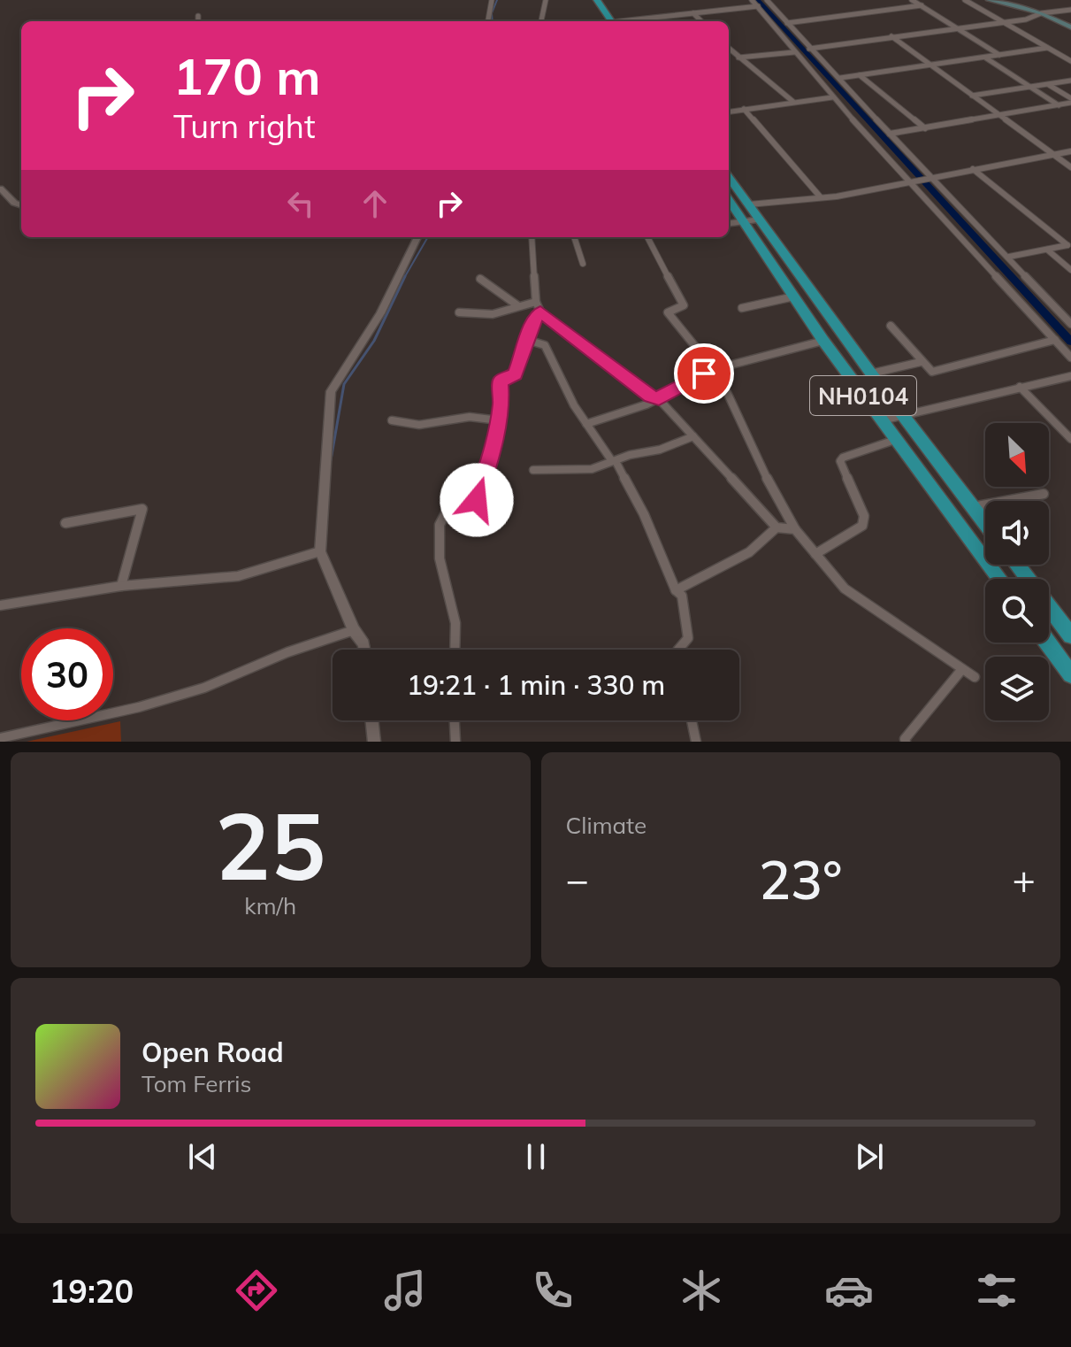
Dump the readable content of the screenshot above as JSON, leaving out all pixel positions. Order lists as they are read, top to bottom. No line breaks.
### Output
{"streets":{"highway":["NH0104"]},"north":"bottom right","page":{"turn":["170 m","Turn right"],"limit":"30","trip":"19:21 · 1 min · 330 m","tile":[["25","km/h"],"Climate"],"heat":["−","23°","+"],"song":["Open Road","Tom Ferris"],"tabs":"19:20"}}
